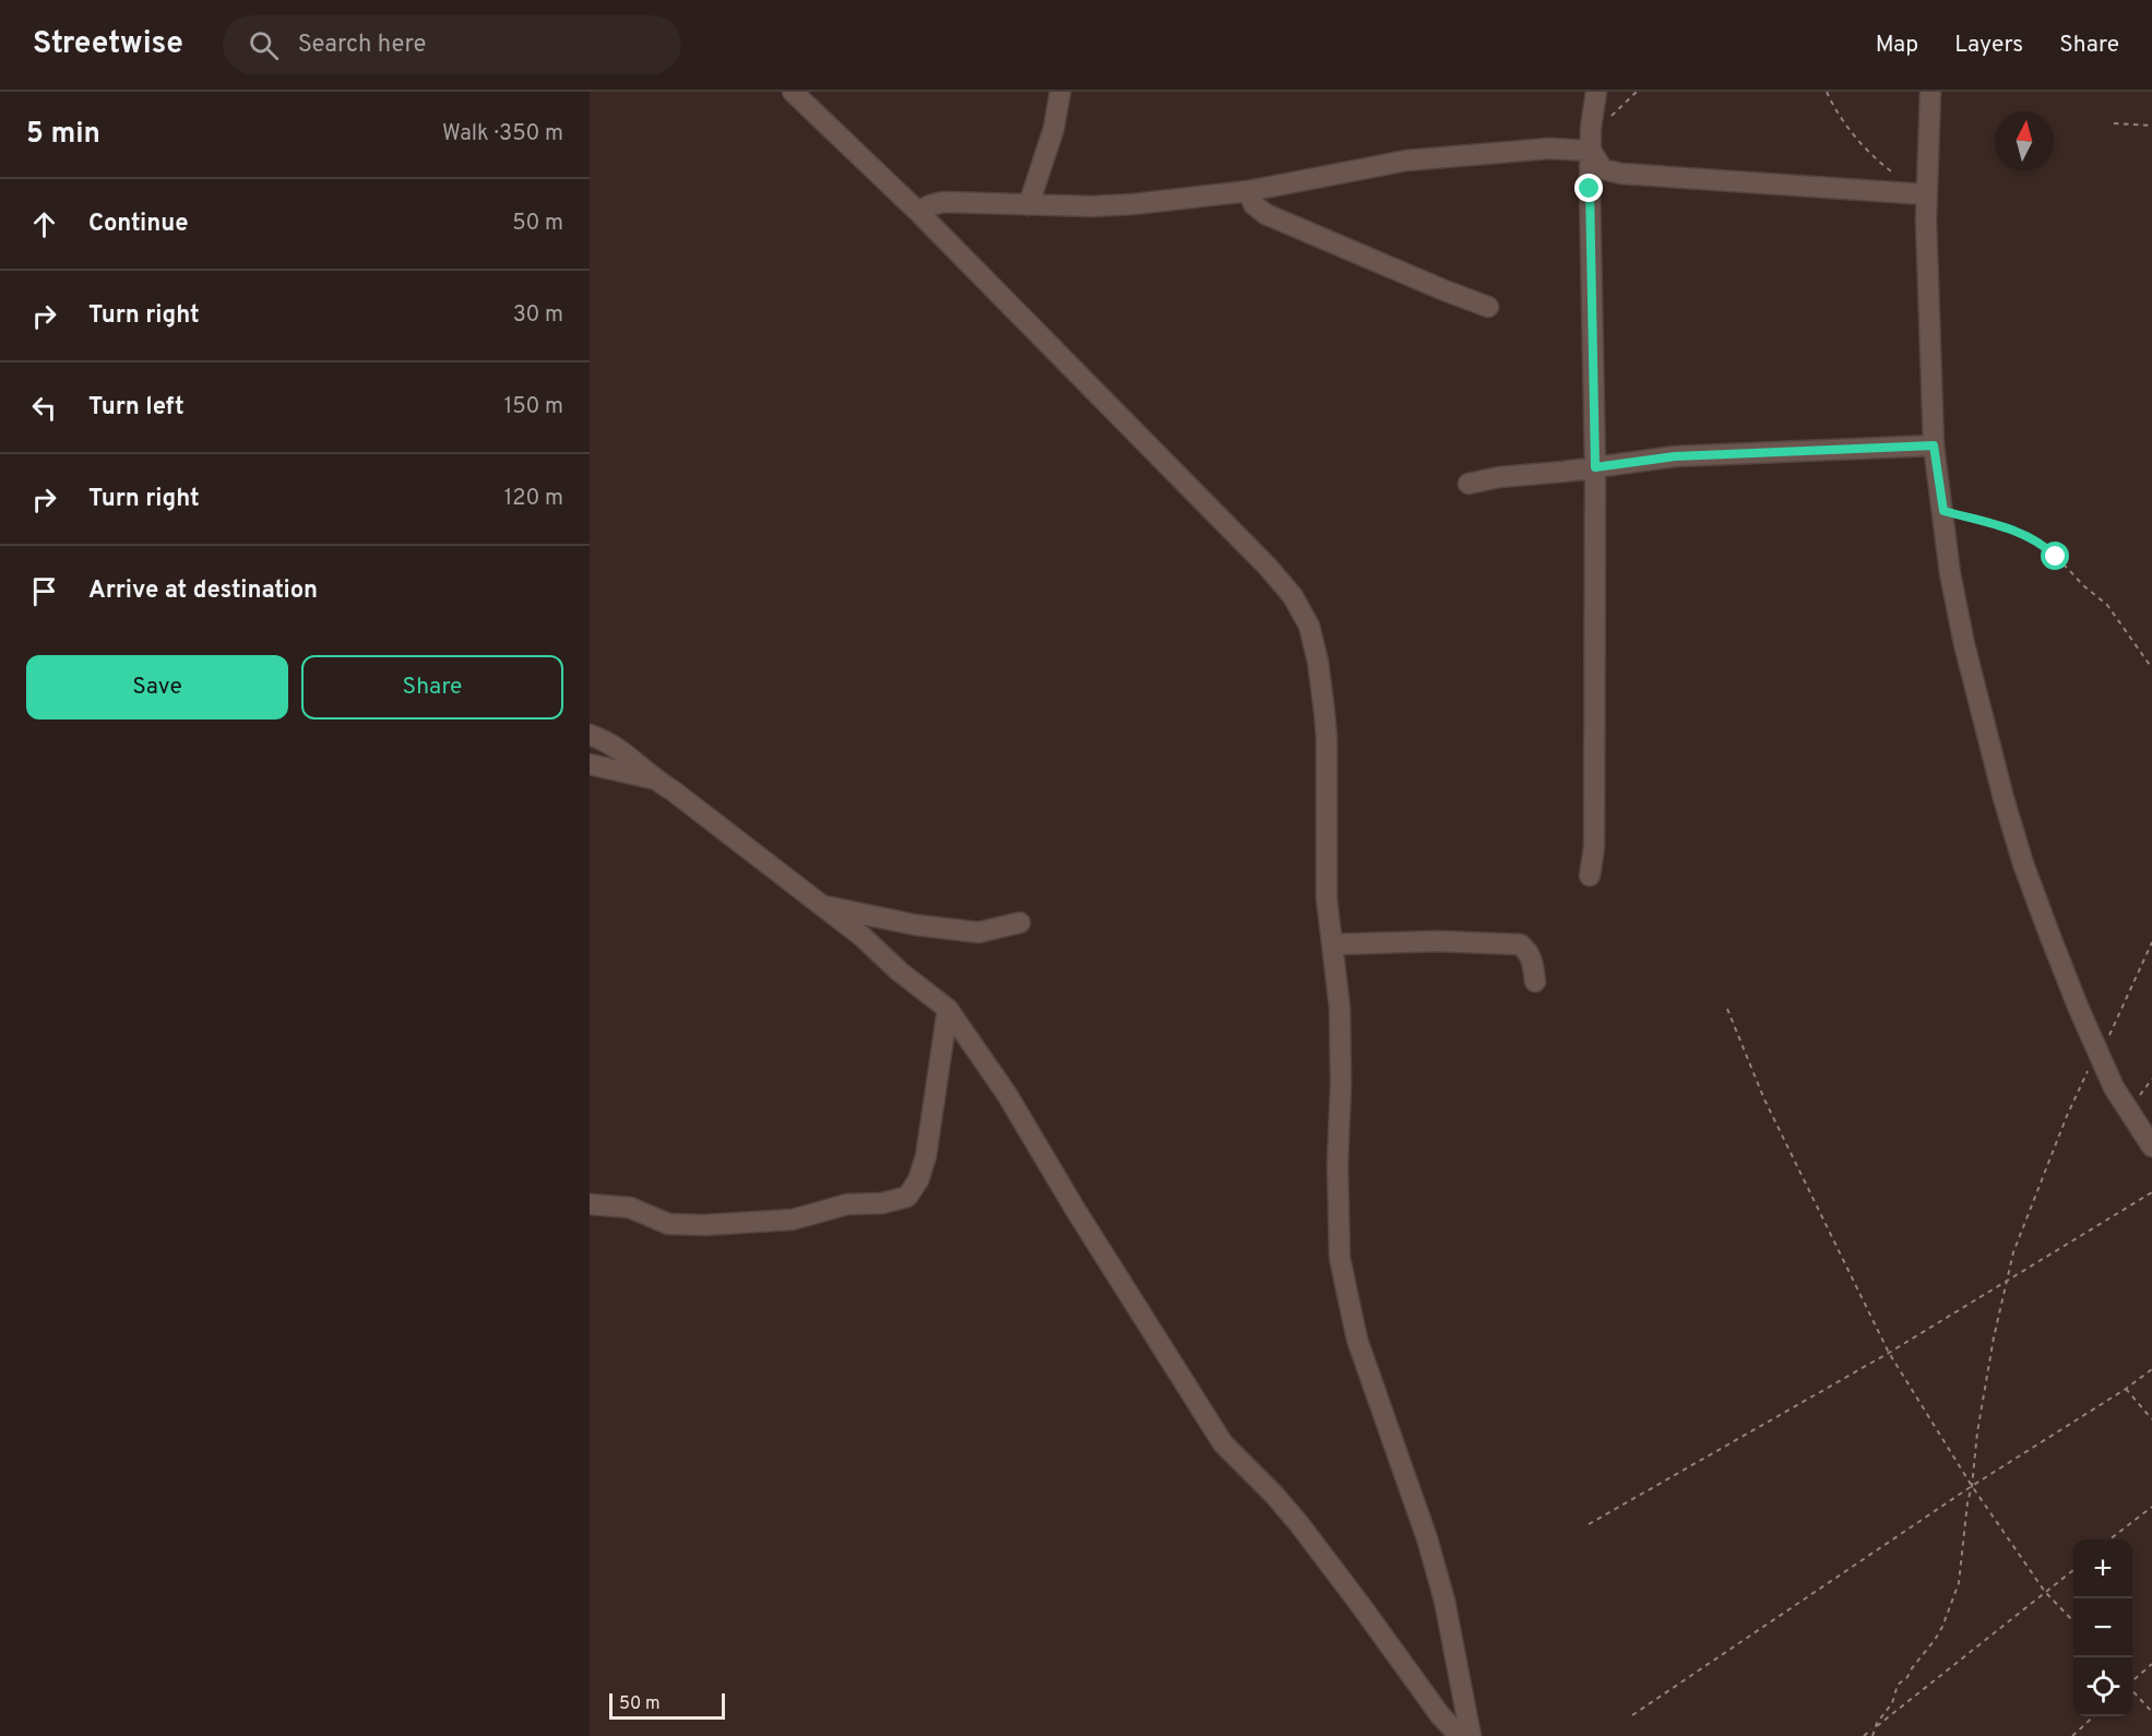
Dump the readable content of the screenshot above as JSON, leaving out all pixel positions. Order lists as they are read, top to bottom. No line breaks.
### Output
{"scale_bar":"50 m","north":"top","page":{"header":"Streetwise","search":"Search here","nav":["Map","Layers","Share"],"heading":["5 min","Walk · 350 m"],"list":[["Continue","50 m"],["Turn right","30 m"],["Turn left","150 m"],["Turn right","120 m"],"Arrive at destination"],"buttons":["Save","Share"],"map_buttons":["+","−"],"scale":"50 m"}}
